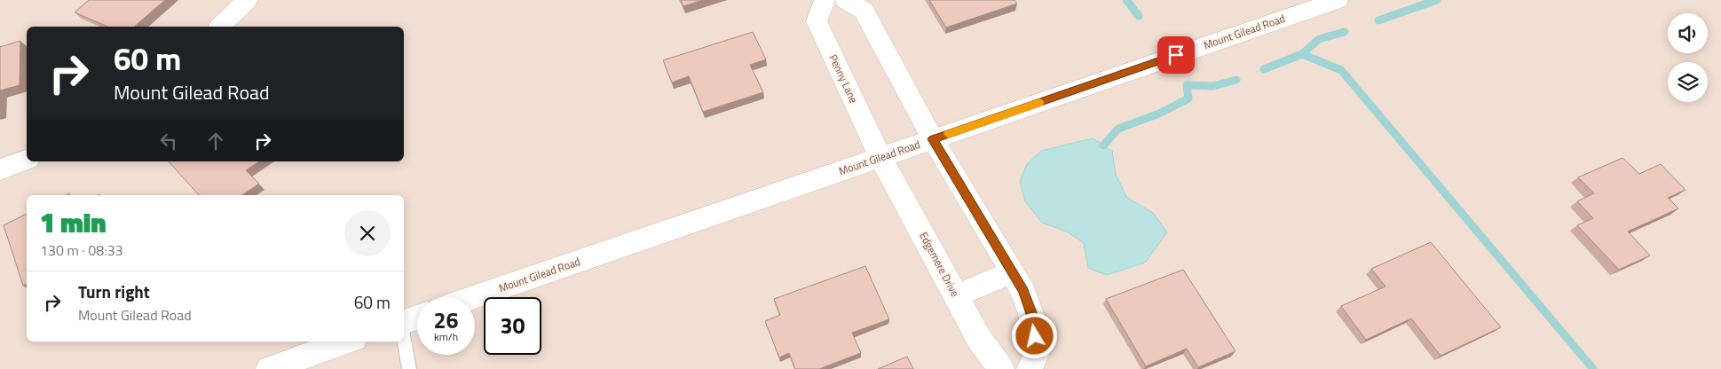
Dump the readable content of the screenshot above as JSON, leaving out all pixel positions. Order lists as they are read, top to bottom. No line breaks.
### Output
{"streets":{"street":["Mount Gilead Road","Penny Lane","Edgemere Drive"]},"crossings":[["Mount Gilead Road","Penny Lane"],["Mount Gilead Road","Edgemere Drive"],["Penny Lane","Edgemere Drive"]],"page":{"turn":["60 m","Mount Gilead Road"],"heading":["1 min","130 m · 08:33"],"list":[{"name":"Turn right","note":"Mount Gilead Road","value":"60 m"}],"speed":"26 km/h","limit":"30"}}
